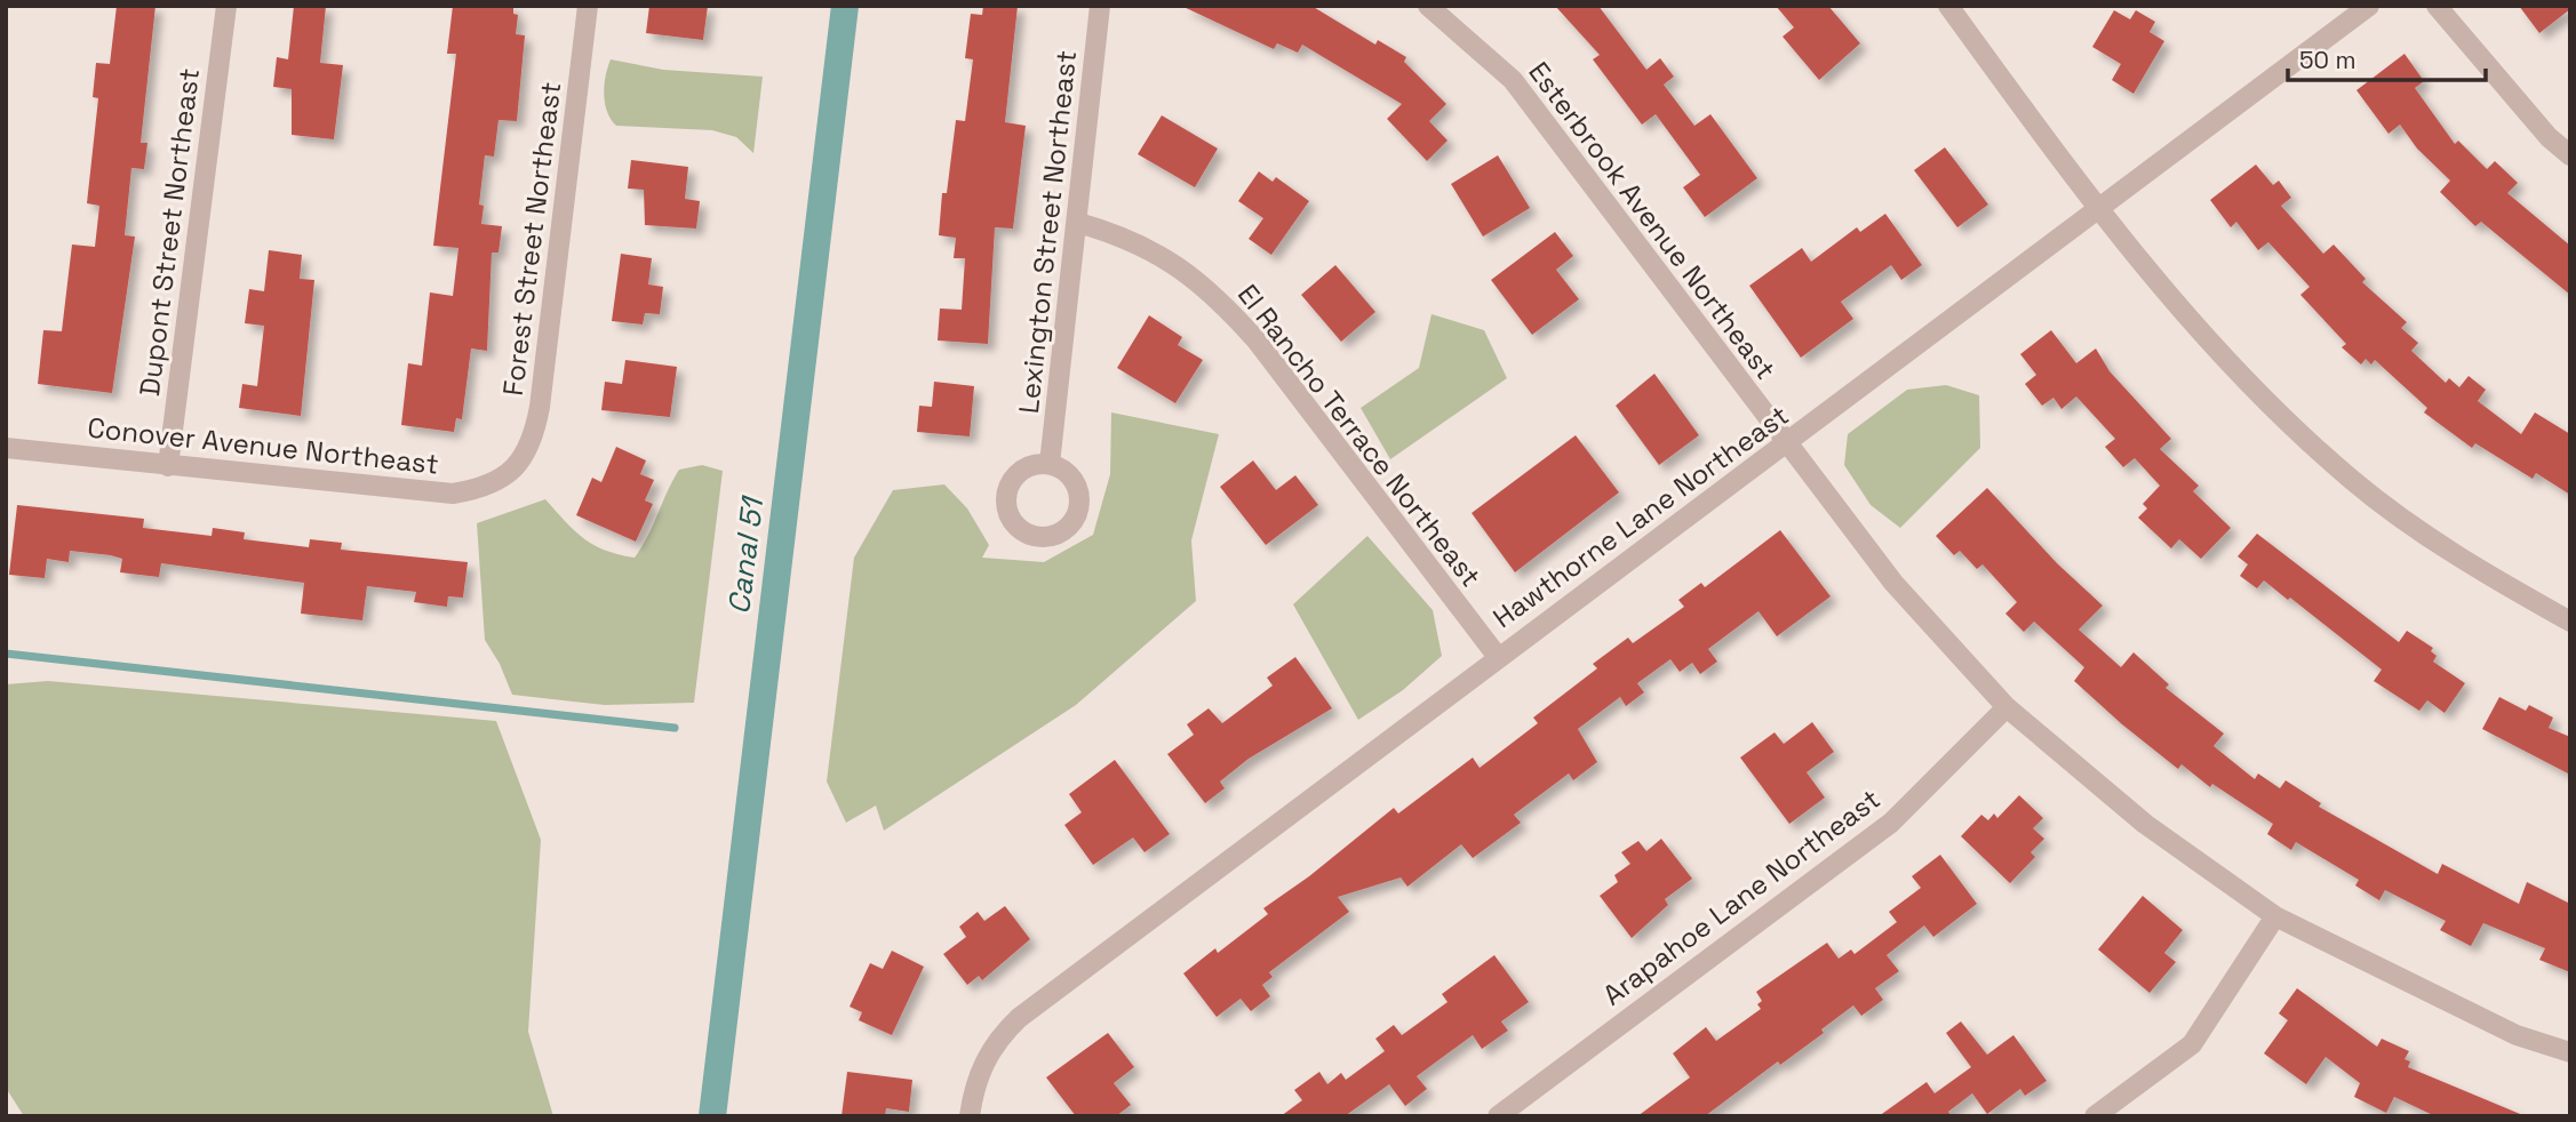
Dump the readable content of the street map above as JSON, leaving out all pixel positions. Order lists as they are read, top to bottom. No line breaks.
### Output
{"streets":{"street":["Esterbrook Avenue Northeast","Dupont Street Northeast","Lexington Street Northeast","Forest Street Northeast","El Rancho Terrace Northeast","Conover Avenue Northeast","Hawthorne Lane Northeast","Arapahoe Lane Northeast"]},"crossings":[["Esterbrook Avenue Northeast","Hawthorne Lane Northeast"],["Esterbrook Avenue Northeast","Arapahoe Lane Northeast"],["Dupont Street Northeast","Conover Avenue Northeast"],["Lexington Street Northeast","El Rancho Terrace Northeast"],["Forest Street Northeast","Conover Avenue Northeast"],["El Rancho Terrace Northeast","Hawthorne Lane Northeast"]],"water":["Canal 51"],"scale_bar":"50 m"}
